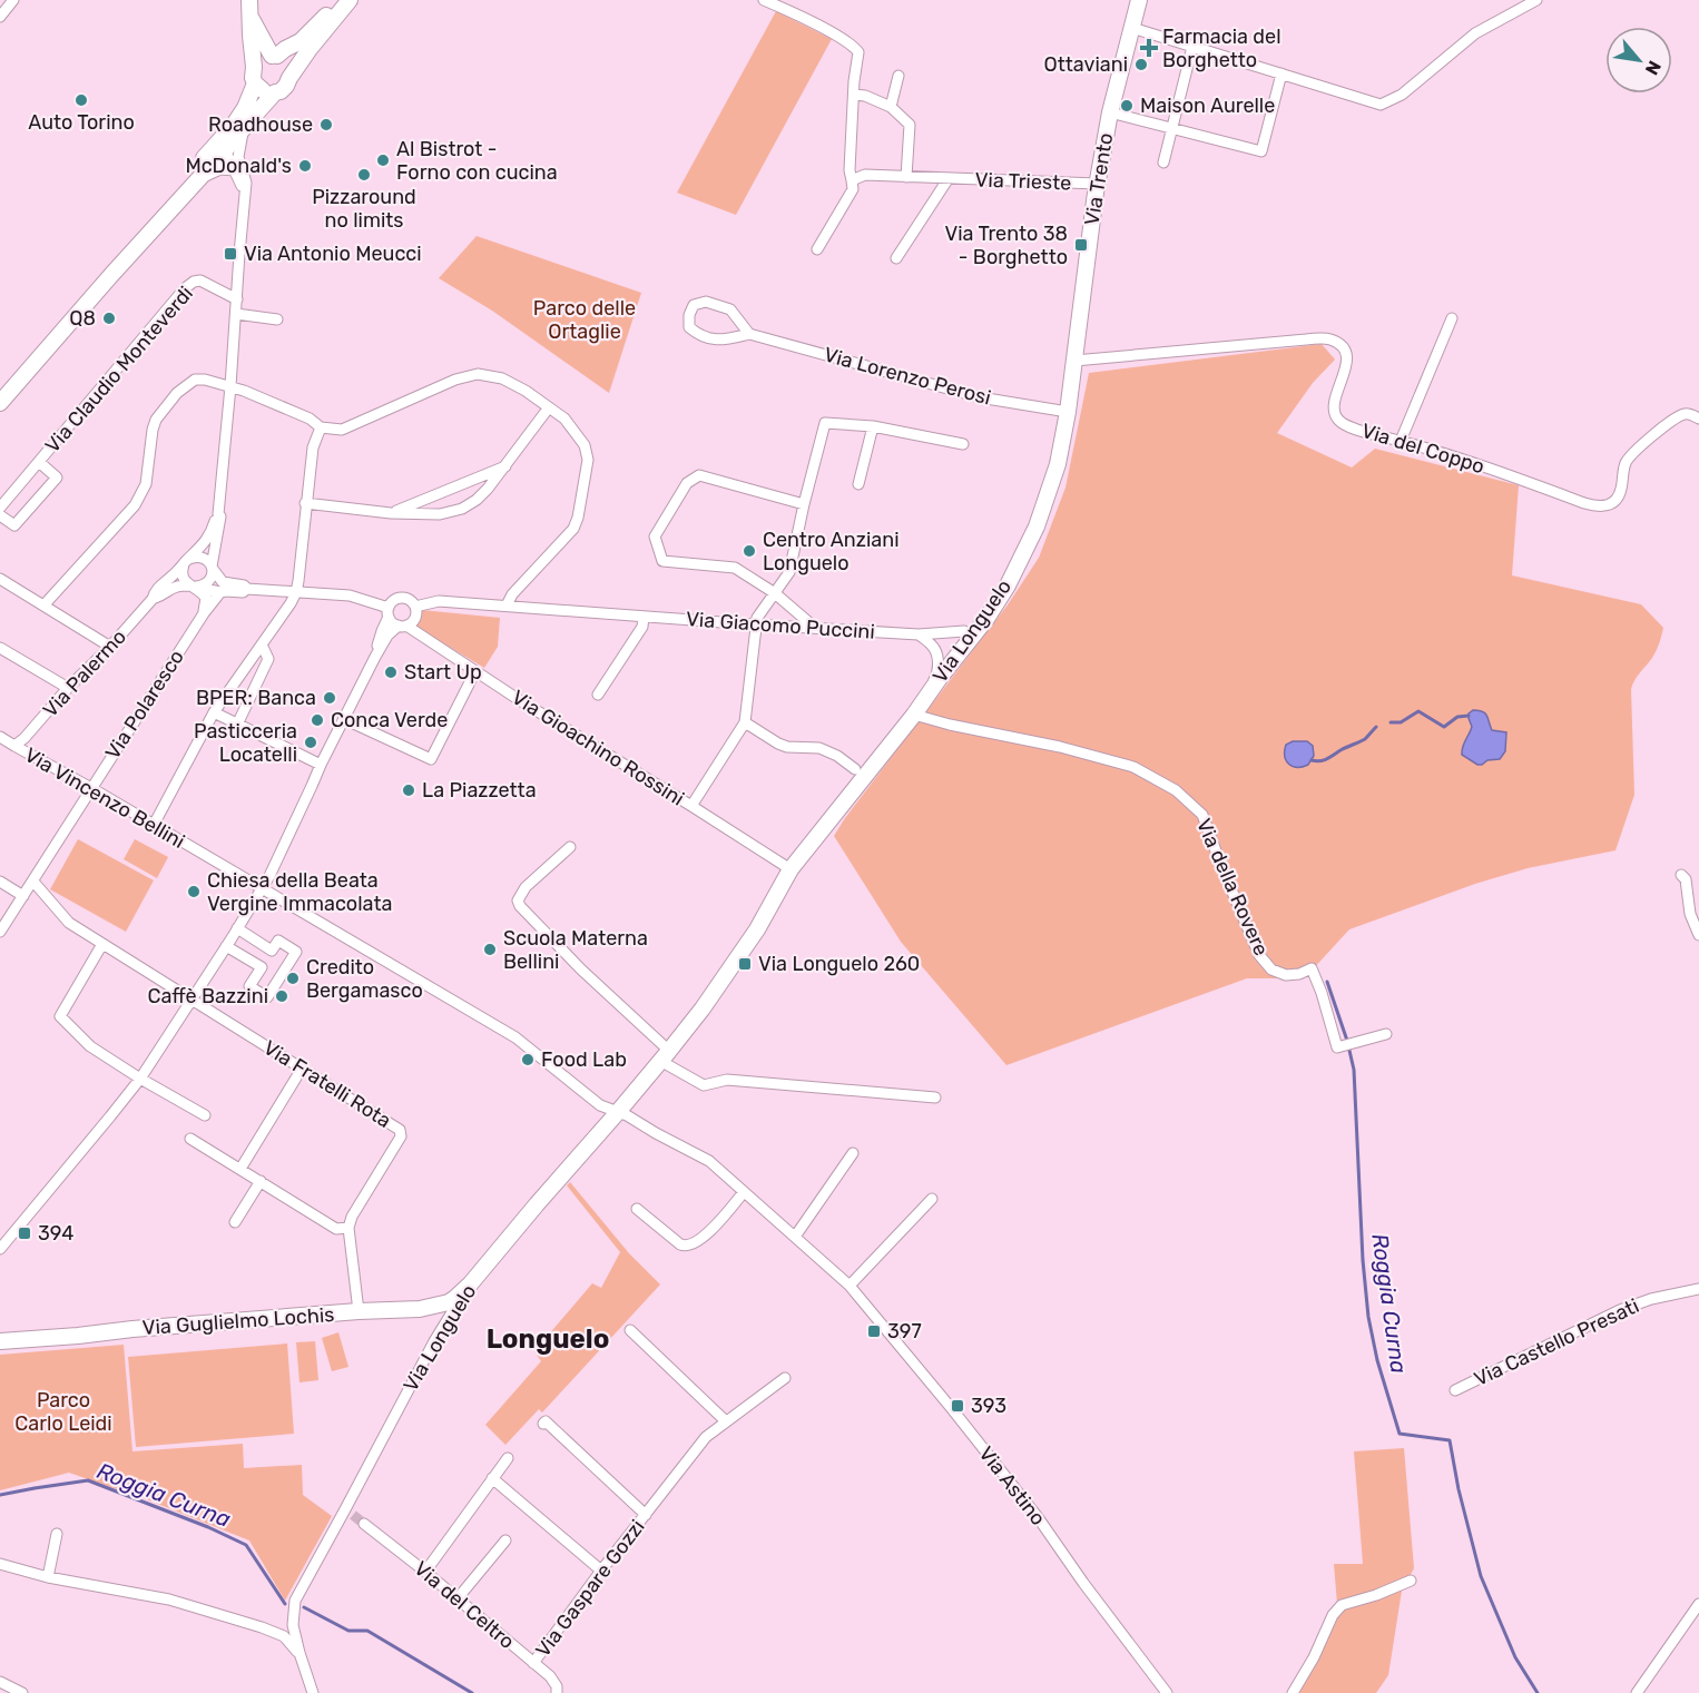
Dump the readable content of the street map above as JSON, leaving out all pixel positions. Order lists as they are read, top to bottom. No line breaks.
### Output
{"streets":{"street":["Via Trento","Via Trieste","Via Claudio Monteverdi","Via Lorenzo Perosi","Via del Coppo","Via Giacomo Puccini","Via Longuelo","Via Palermo","Via Polaresco","Via Gioachino Rossini","Via Vincenzo Bellini","Via della Rovere","Via Fratelli Rota","Via Guglielmo Lochis","Via Castello Presati","Via Astino","Via Gaspare Gozzi","Via del Celtro"]},"crossings":[["Via Trento","Via Trieste"],["Via Trento","Via del Coppo"],["Via Trento","Via Longuelo"],["Via Lorenzo Perosi","Via Longuelo"],["Via del Coppo","Via Longuelo"],["Via Giacomo Puccini","Via Longuelo"],["Via Giacomo Puccini","Via Palermo"],["Via Giacomo Puccini","Via Polaresco"],["Via Giacomo Puccini","Via Gioachino Rossini"],["Via Longuelo","Via Gioachino Rossini"],["Via Longuelo","Via Vincenzo Bellini"],["Via Longuelo","Via della Rovere"],["Via Longuelo","Via Guglielmo Lochis"],["Via Longuelo","Via Astino"],["Via Palermo","Via Vincenzo Bellini"],["Via Polaresco","Via Vincenzo Bellini"],["Via Polaresco","Via Fratelli Rota"],["Via Vincenzo Bellini","Via Astino"],["Via Gaspare Gozzi","Via del Celtro"]],"districts":["Longuelo"],"water":["Roggia Curna"],"parks":["Parco delle Ortaglie","Parco Carlo Leidi"],"places":{"health":["Farmacia del Borghetto"],"other":["Ottaviani","Auto Torino","Maison Aurelle","Roadhouse","Al Bistrot - Forno con cucina","McDonald's","Pizzaround no limits","Q8","Centro Anziani Longuelo","Start Up","BPER: Banca","Conca Verde","Pasticceria Locatelli","La Piazzetta","Chiesa della Beata Vergine Immacolata","Scuola Materna Bellini","Credito Bergamasco","Caffè Bazzini","Food Lab"],"transit":["Via Trento 38 - Borghetto","Via Antonio Meucci","Via Longuelo 260","394","397","393"]},"north":"bottom right"}
